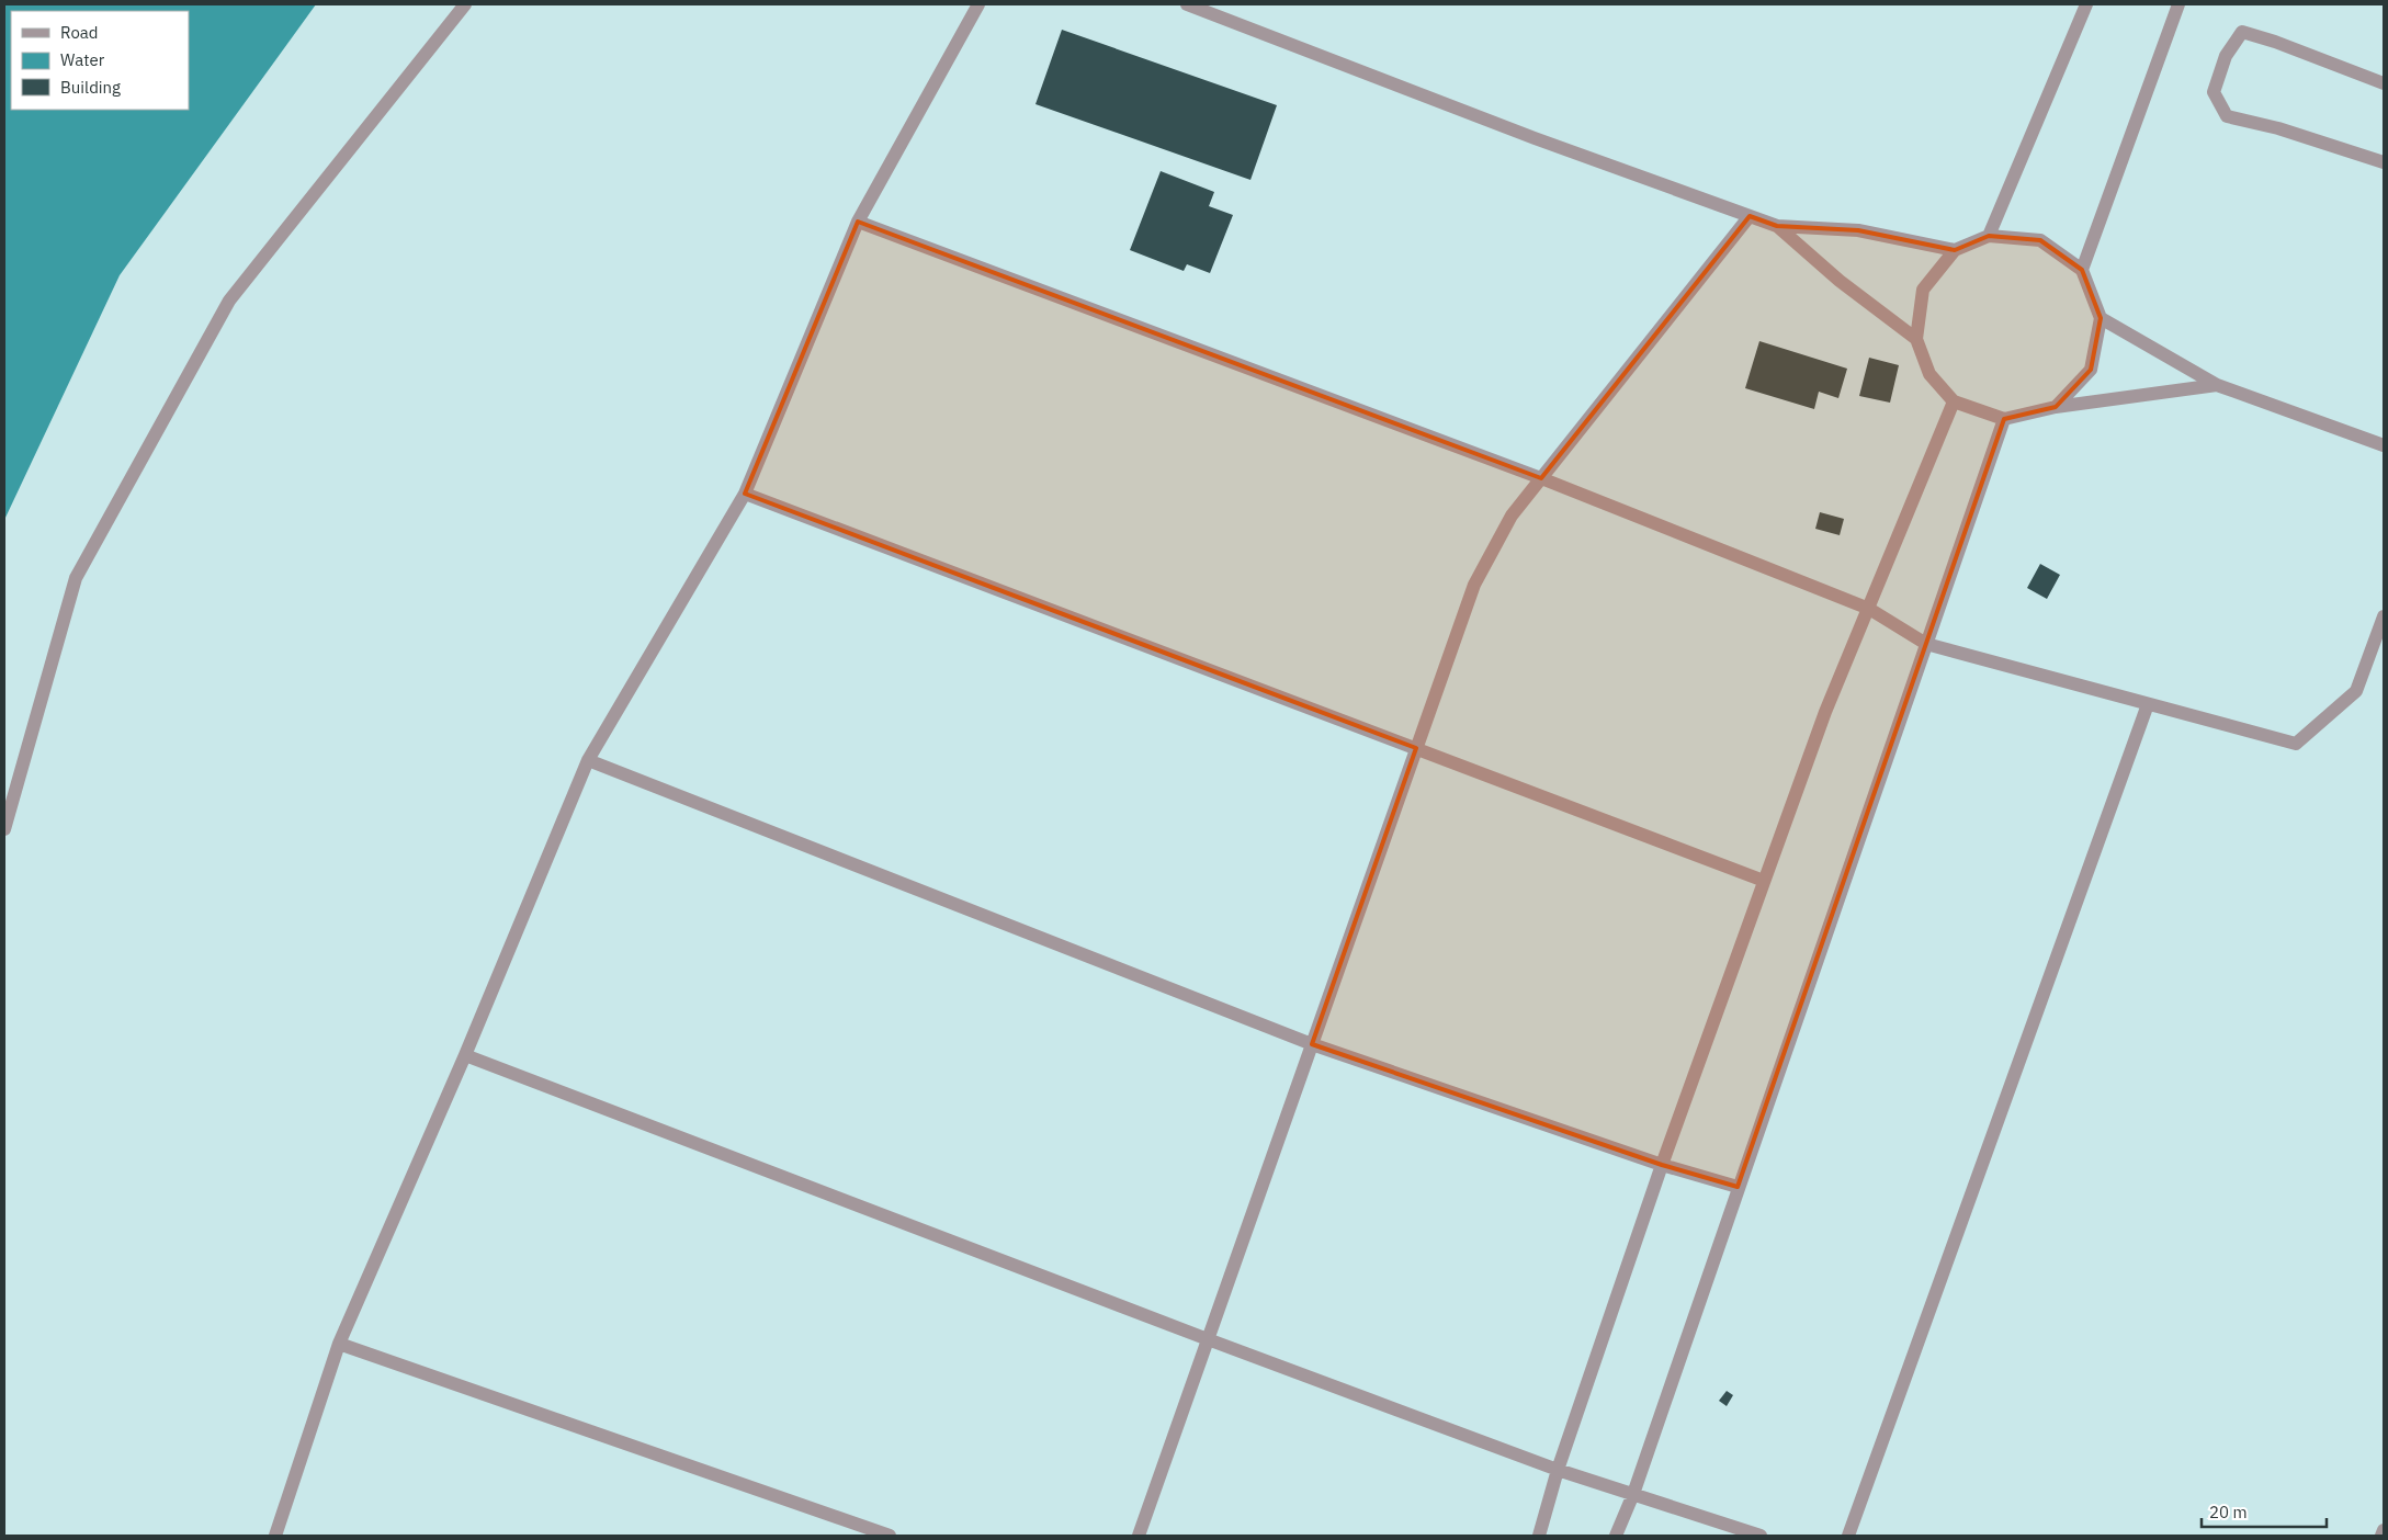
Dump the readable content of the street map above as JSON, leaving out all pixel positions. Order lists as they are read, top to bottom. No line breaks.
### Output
{"legend":["Road","Water","Building"],"scale_bar":"20 m"}
